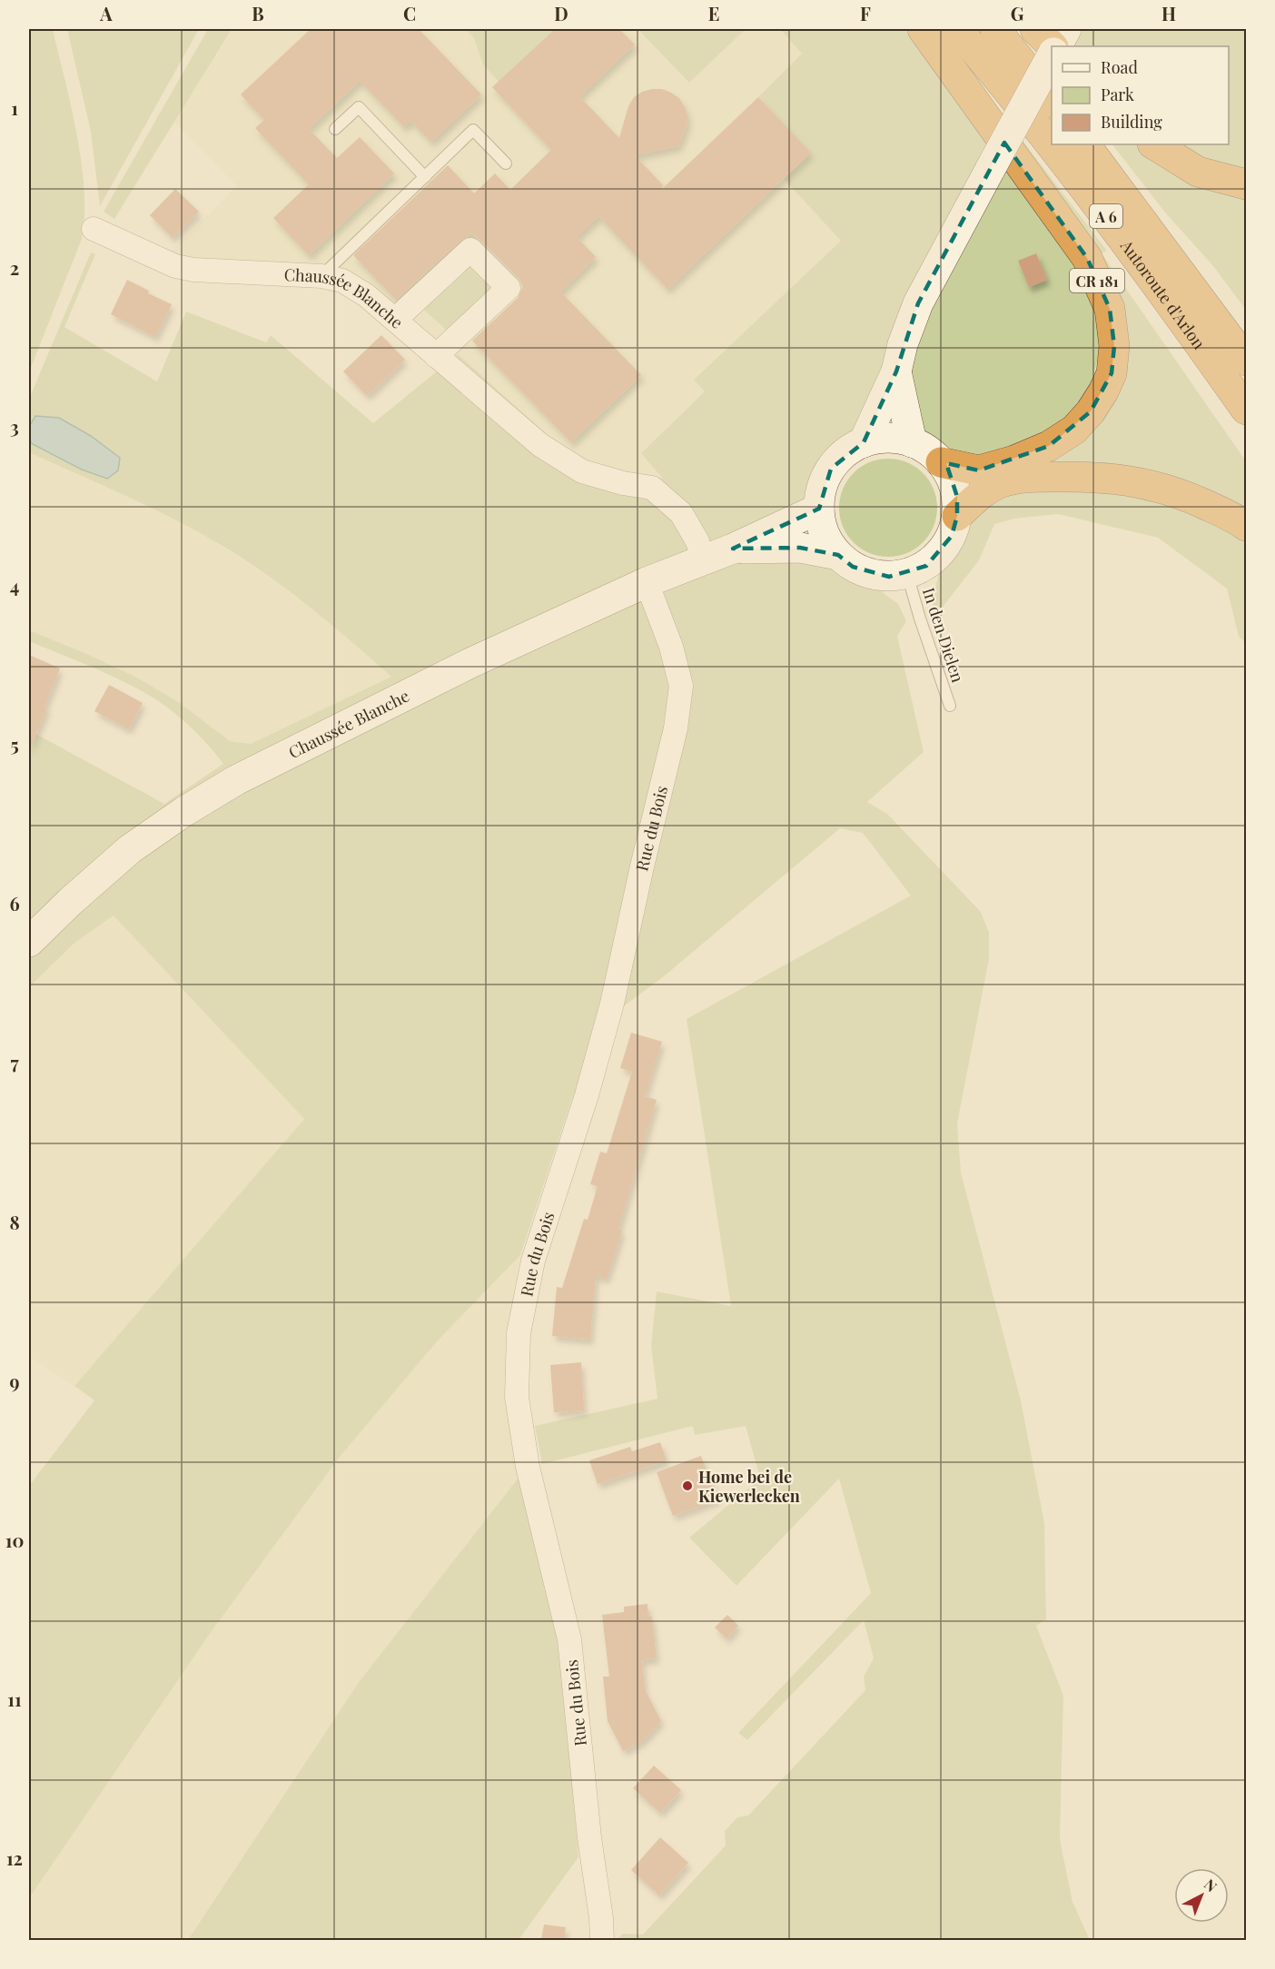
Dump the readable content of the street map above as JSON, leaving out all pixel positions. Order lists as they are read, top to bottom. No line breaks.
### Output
{"streets":{"highway":["A 6","CR 181","Autoroute d'Arlon"],"main road":["Chaussée Blanche"],"street":["Rue du Bois"],"lane":["In den Dielen"]},"crossings":[["CR 181","Chaussée Blanche"],["CR 181","In den Dielen"],["Chaussée Blanche","In den Dielen"],["Chaussée Blanche","Rue du Bois"]],"places":["Home bei de Kiewerlecken"],"legend":["Road","Park","Building"],"north":"top right","grid":{"columns":["A","B","C","D","E","F","G","H"],"rows":["1","2","3","4","5","6","7","8","9","10","11","12"]}}
